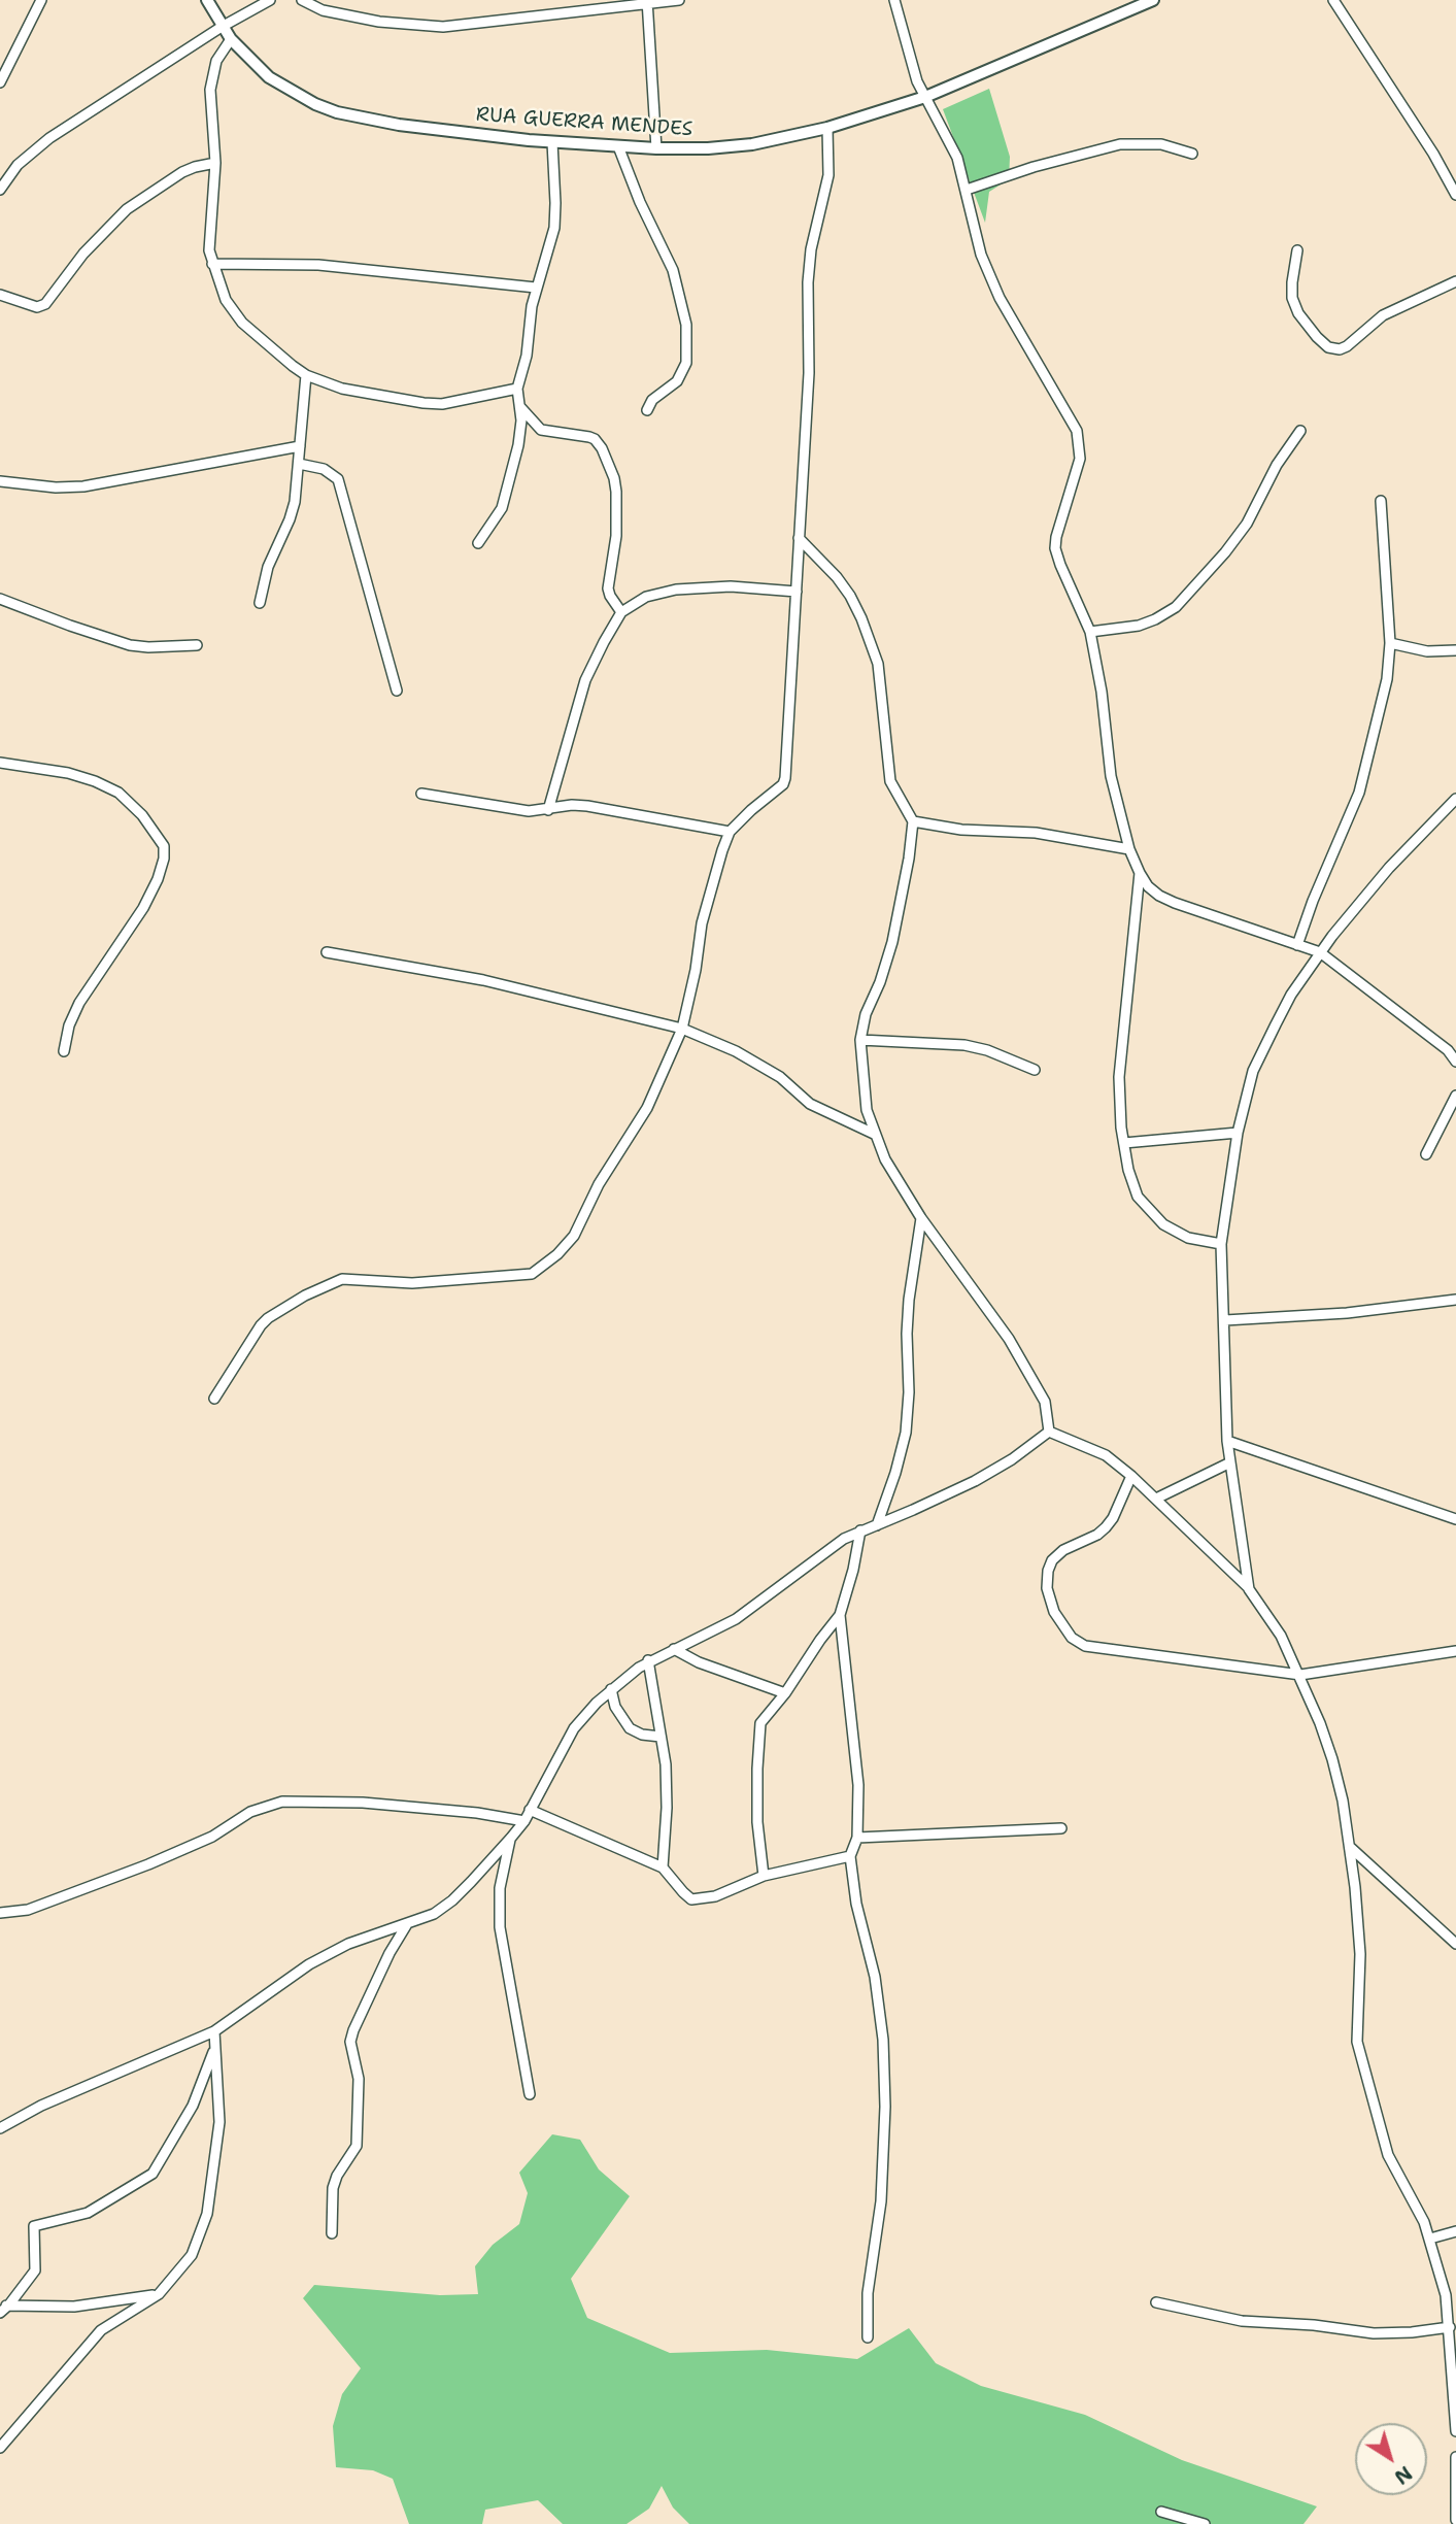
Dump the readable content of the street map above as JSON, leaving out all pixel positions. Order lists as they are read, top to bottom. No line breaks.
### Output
{"streets":{"street":["RUA GUERRA MENDES"]},"north":"bottom right"}
